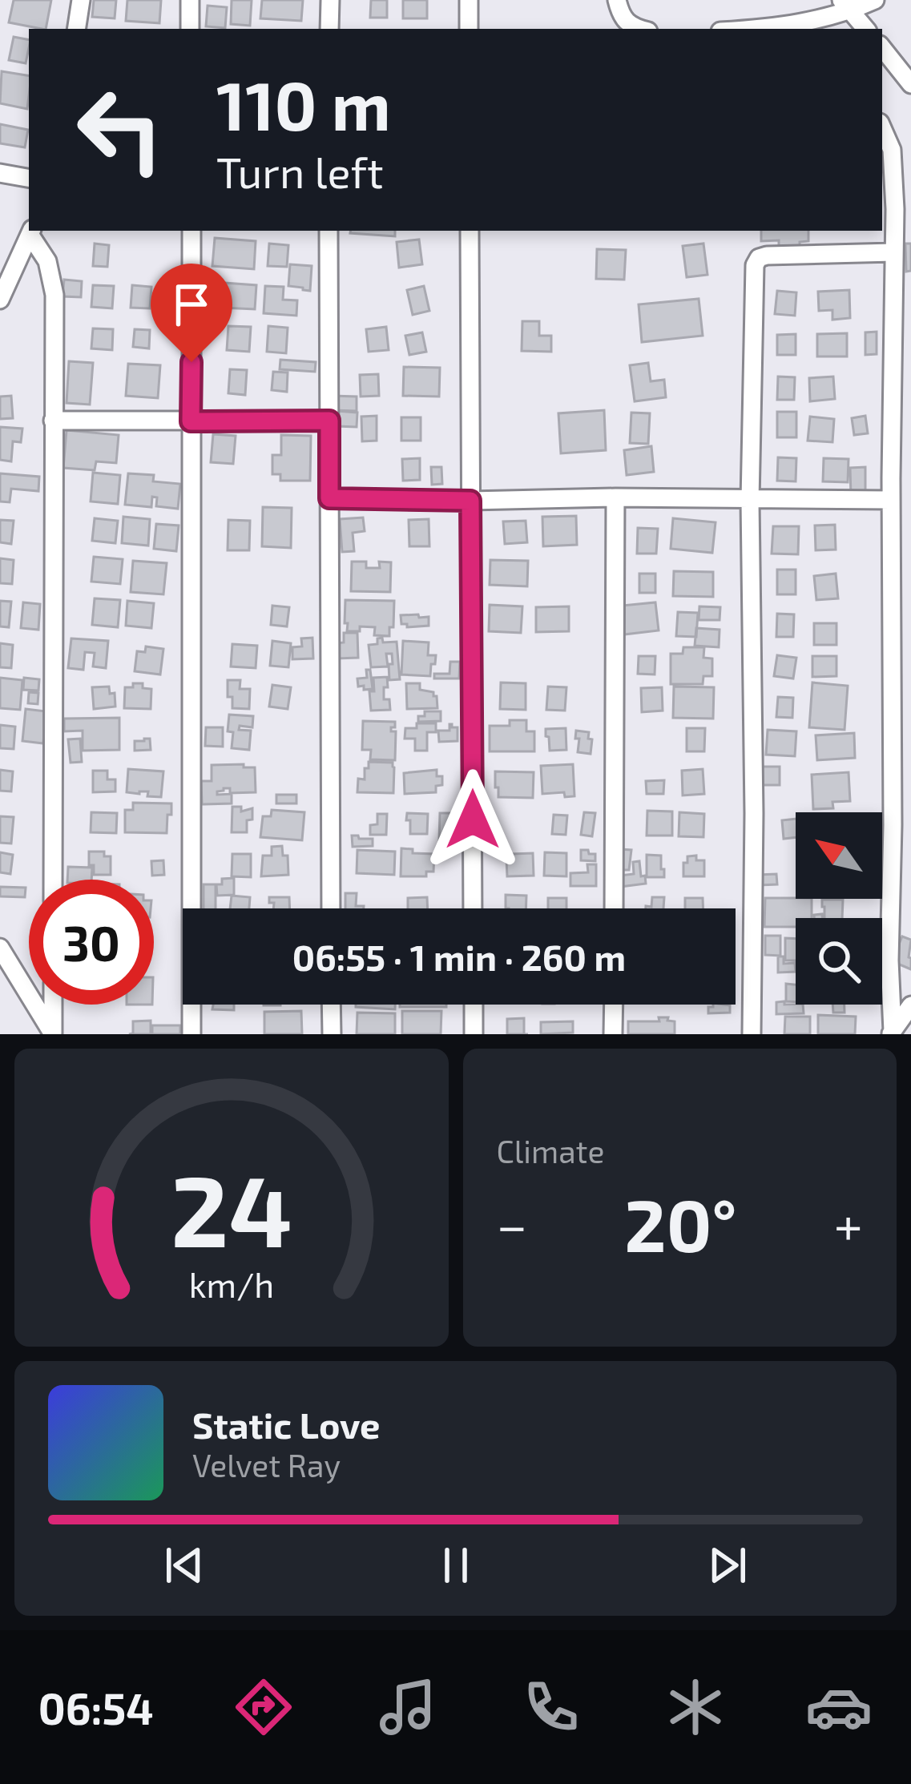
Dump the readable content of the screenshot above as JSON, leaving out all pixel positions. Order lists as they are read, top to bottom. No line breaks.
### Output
{"north":"top left","page":{"turn":["110 m","Turn left"],"limit":"30","trip":"06:55 · 1 min · 260 m","tile":"Climate","heat":["−","20°","+"],"song":["Static Love","Velvet Ray"],"tabs":"06:54","gauge":["24","km/h"]}}
